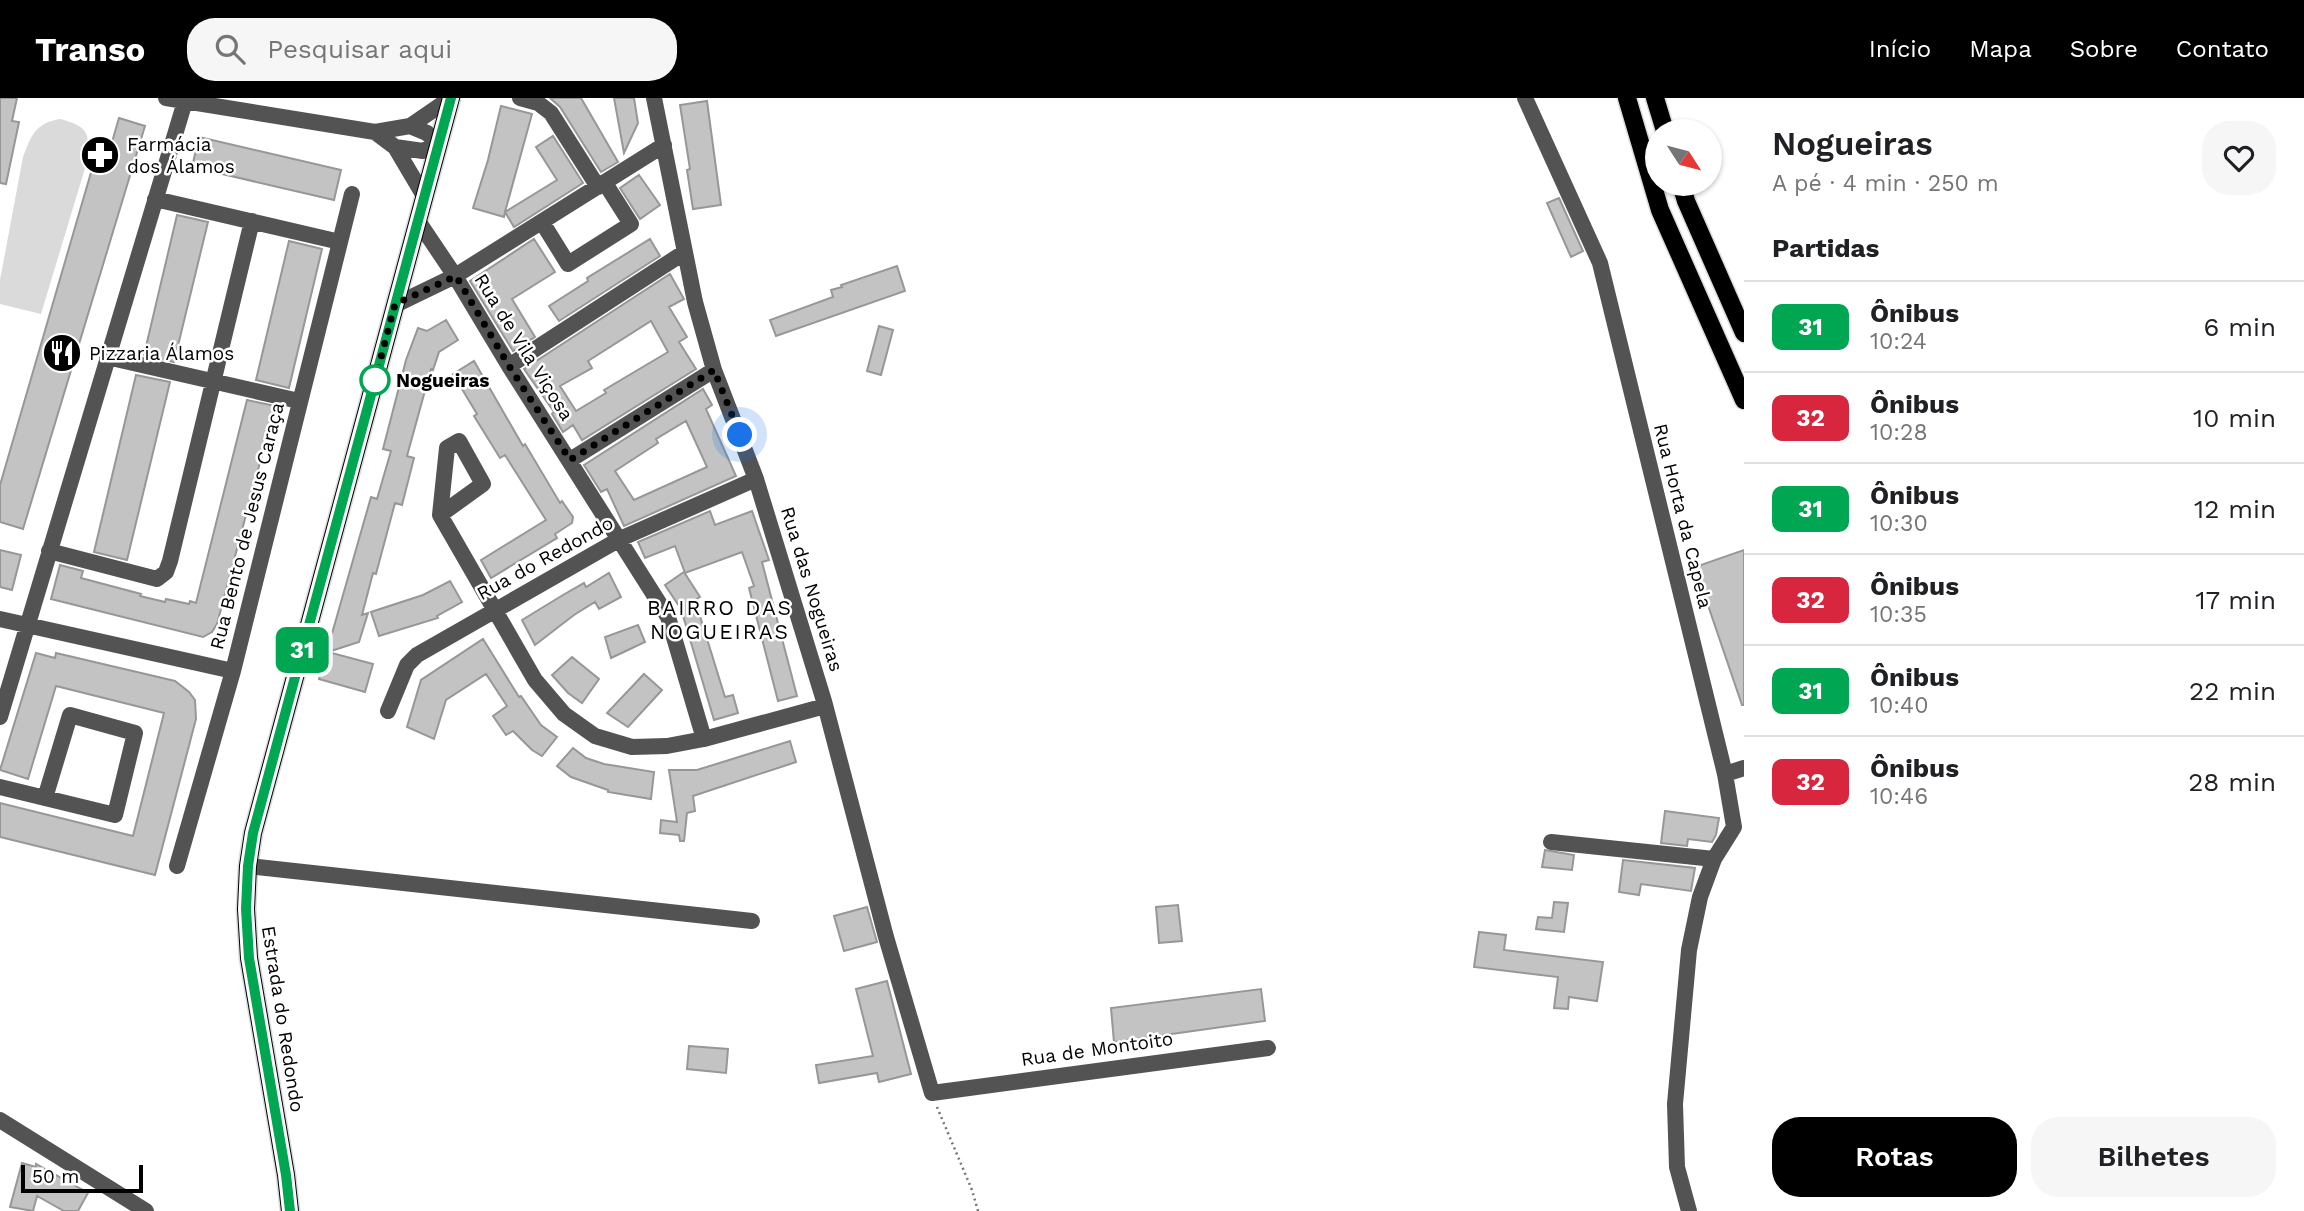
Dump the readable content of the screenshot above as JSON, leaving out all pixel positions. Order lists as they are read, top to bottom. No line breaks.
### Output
{"streets":{"main road":["Estrada do Redondo"],"street":["Rua de Vila Viçosa","Rua Horta da Capela","Rua Bento de Jesus Caraça","Rua do Redondo","Rua das Nogueiras","Rua de Montoito"]},"crossings":[["Rua de Vila Viçosa","Rua do Redondo"],["Rua do Redondo","Rua das Nogueiras"],["Rua das Nogueiras","Rua de Montoito"]],"districts":["BAIRRO DAS NOGUEIRAS"],"places":{"pharmacy":["Farmácia dos Álamos"],"restaurant":["Pizzaria Álamos"],"other":["Nogueiras"]},"lines":["bus line 31"],"scale_bar":"50 m","north":"bottom right","page":{"header":"Transo","search":"Pesquisar aqui","nav":["Início","Mapa","Sobre","Contato"],"on_map":"31","heading":[["Nogueiras","A pé · 4 min · 250 m"],"Partidas"],"list":[{"mark":"31","name":"Ônibus","note":"10:24","value":"6 min"},{"mark":"32","name":"Ônibus","note":"10:28","value":"10 min"},{"mark":"31","name":"Ônibus","note":"10:30","value":"12 min"},{"mark":"32","name":"Ônibus","note":"10:35","value":"17 min"},{"mark":"31","name":"Ônibus","note":"10:40","value":"22 min"},{"mark":"32","name":"Ônibus","note":"10:46","value":"28 min"}],"buttons":["Rotas","Bilhetes"],"scale":"50 m"}}
